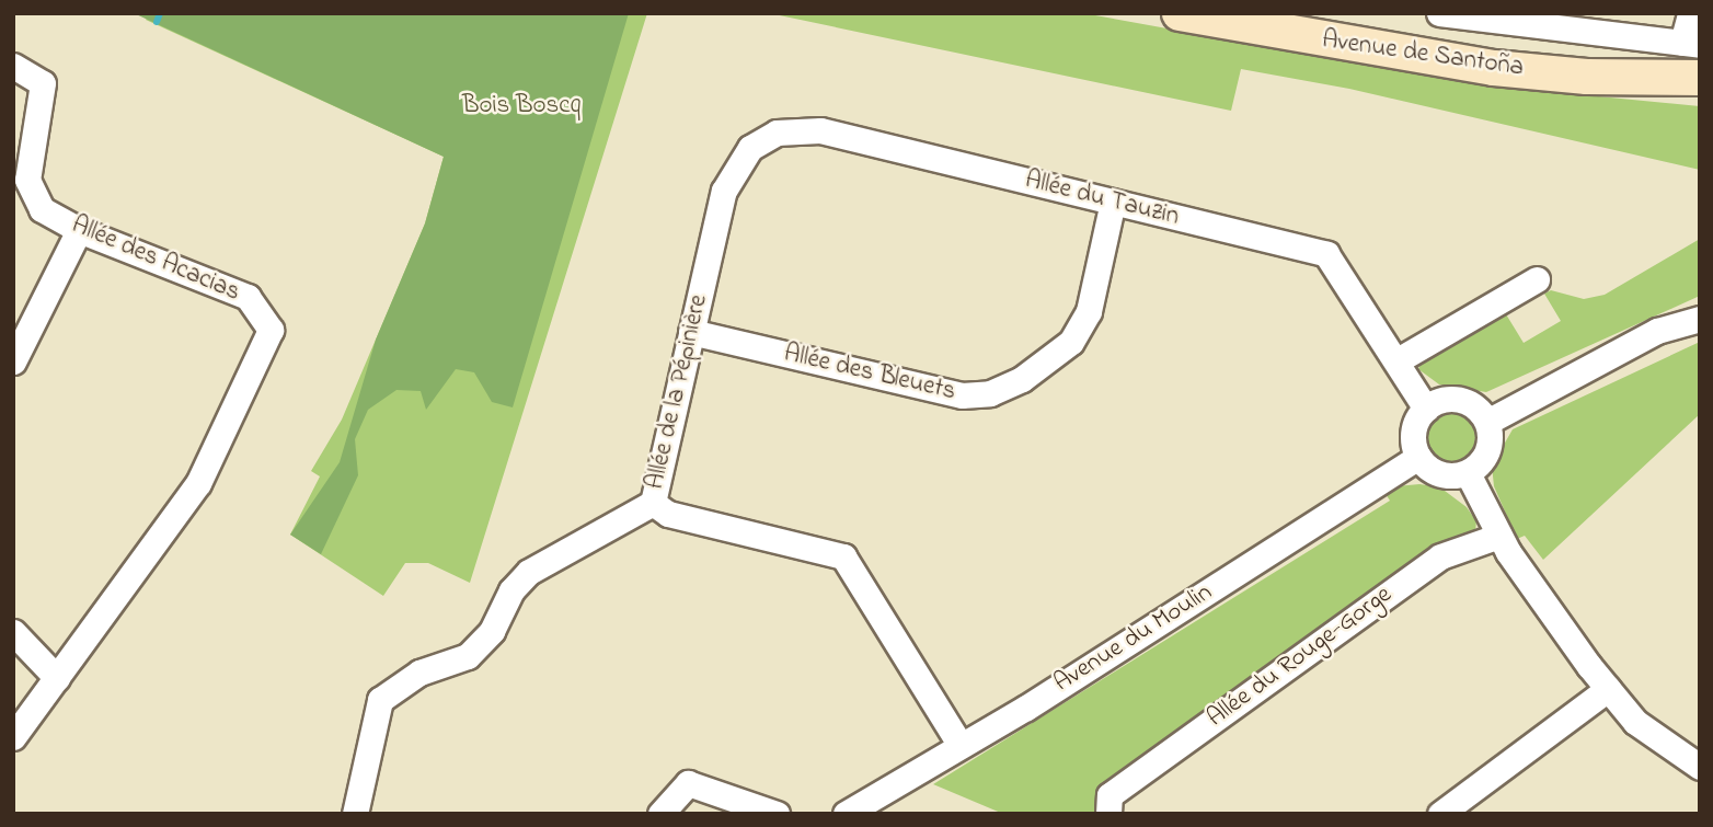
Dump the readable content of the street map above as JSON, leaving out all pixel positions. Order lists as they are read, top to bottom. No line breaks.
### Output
{"streets":{"main road":["Avenue de Santoña"],"street":["Allée du Tauzin","Allée des Acacias","Allée des Bleuets","Allée de la Pépinière","Avenue du Moulin","Allée du Rouge-Gorge"]},"crossings":[["Allée du Tauzin","Allée des Bleuets"],["Allée du Tauzin","Allée de la Pépinière"],["Allée du Tauzin","Avenue du Moulin"],["Allée des Bleuets","Allée de la Pépinière"]],"parks":["Bois Boscq"]}
